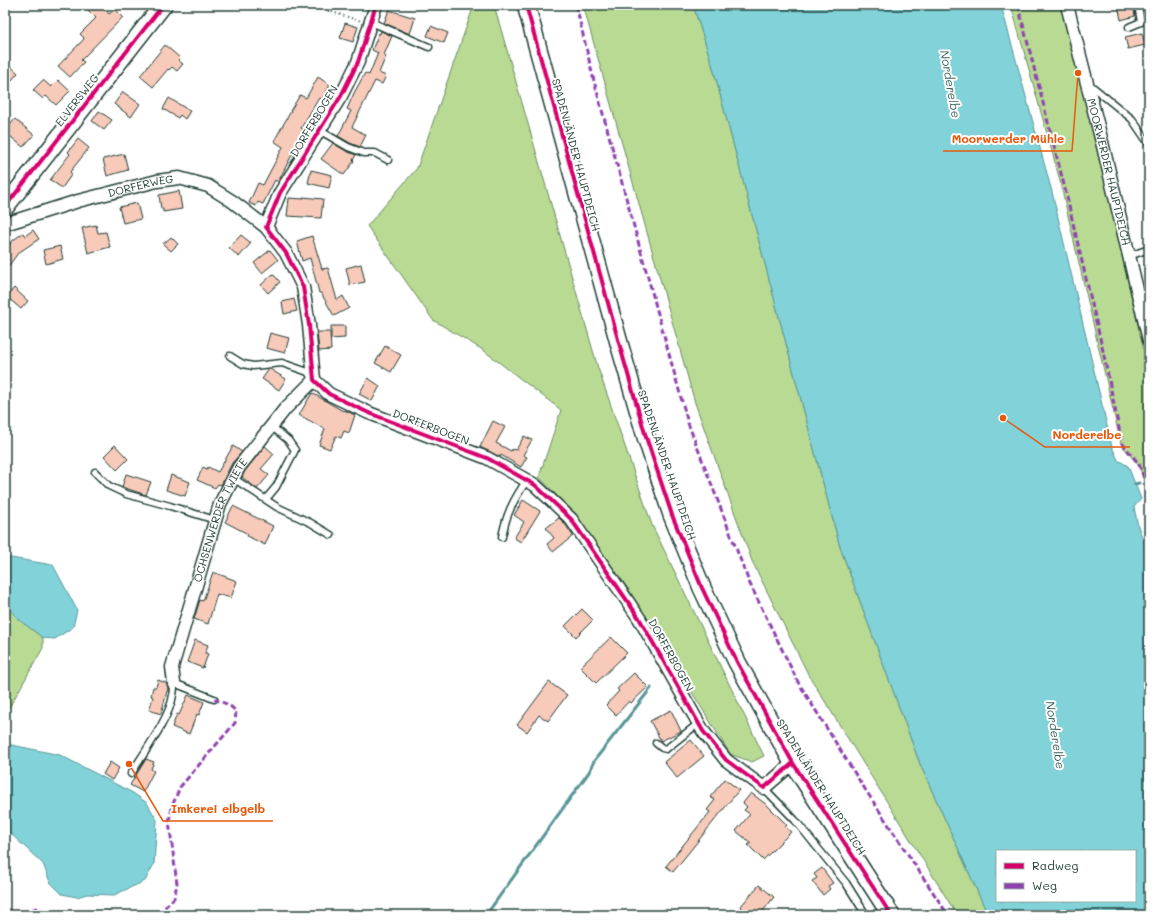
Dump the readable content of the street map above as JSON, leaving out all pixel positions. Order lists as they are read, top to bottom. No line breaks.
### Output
{"streets":{"street":["ELVERSWEG","DORFERBOGEN","SPADENLÄNDER HAUPTDEICH","MOORWERDER HAUPTDEICH","DORFERWEG","OCHSENWERDER TWIETE"]},"crossings":[["DORFERBOGEN","DORFERWEG"],["DORFERBOGEN","OCHSENWERDER TWIETE"]],"water":["Norderelbe"],"places":["Moorwerder Mühle","Norderelbe","Imkerei elbgelb"],"legend":["Radweg","Weg"]}
